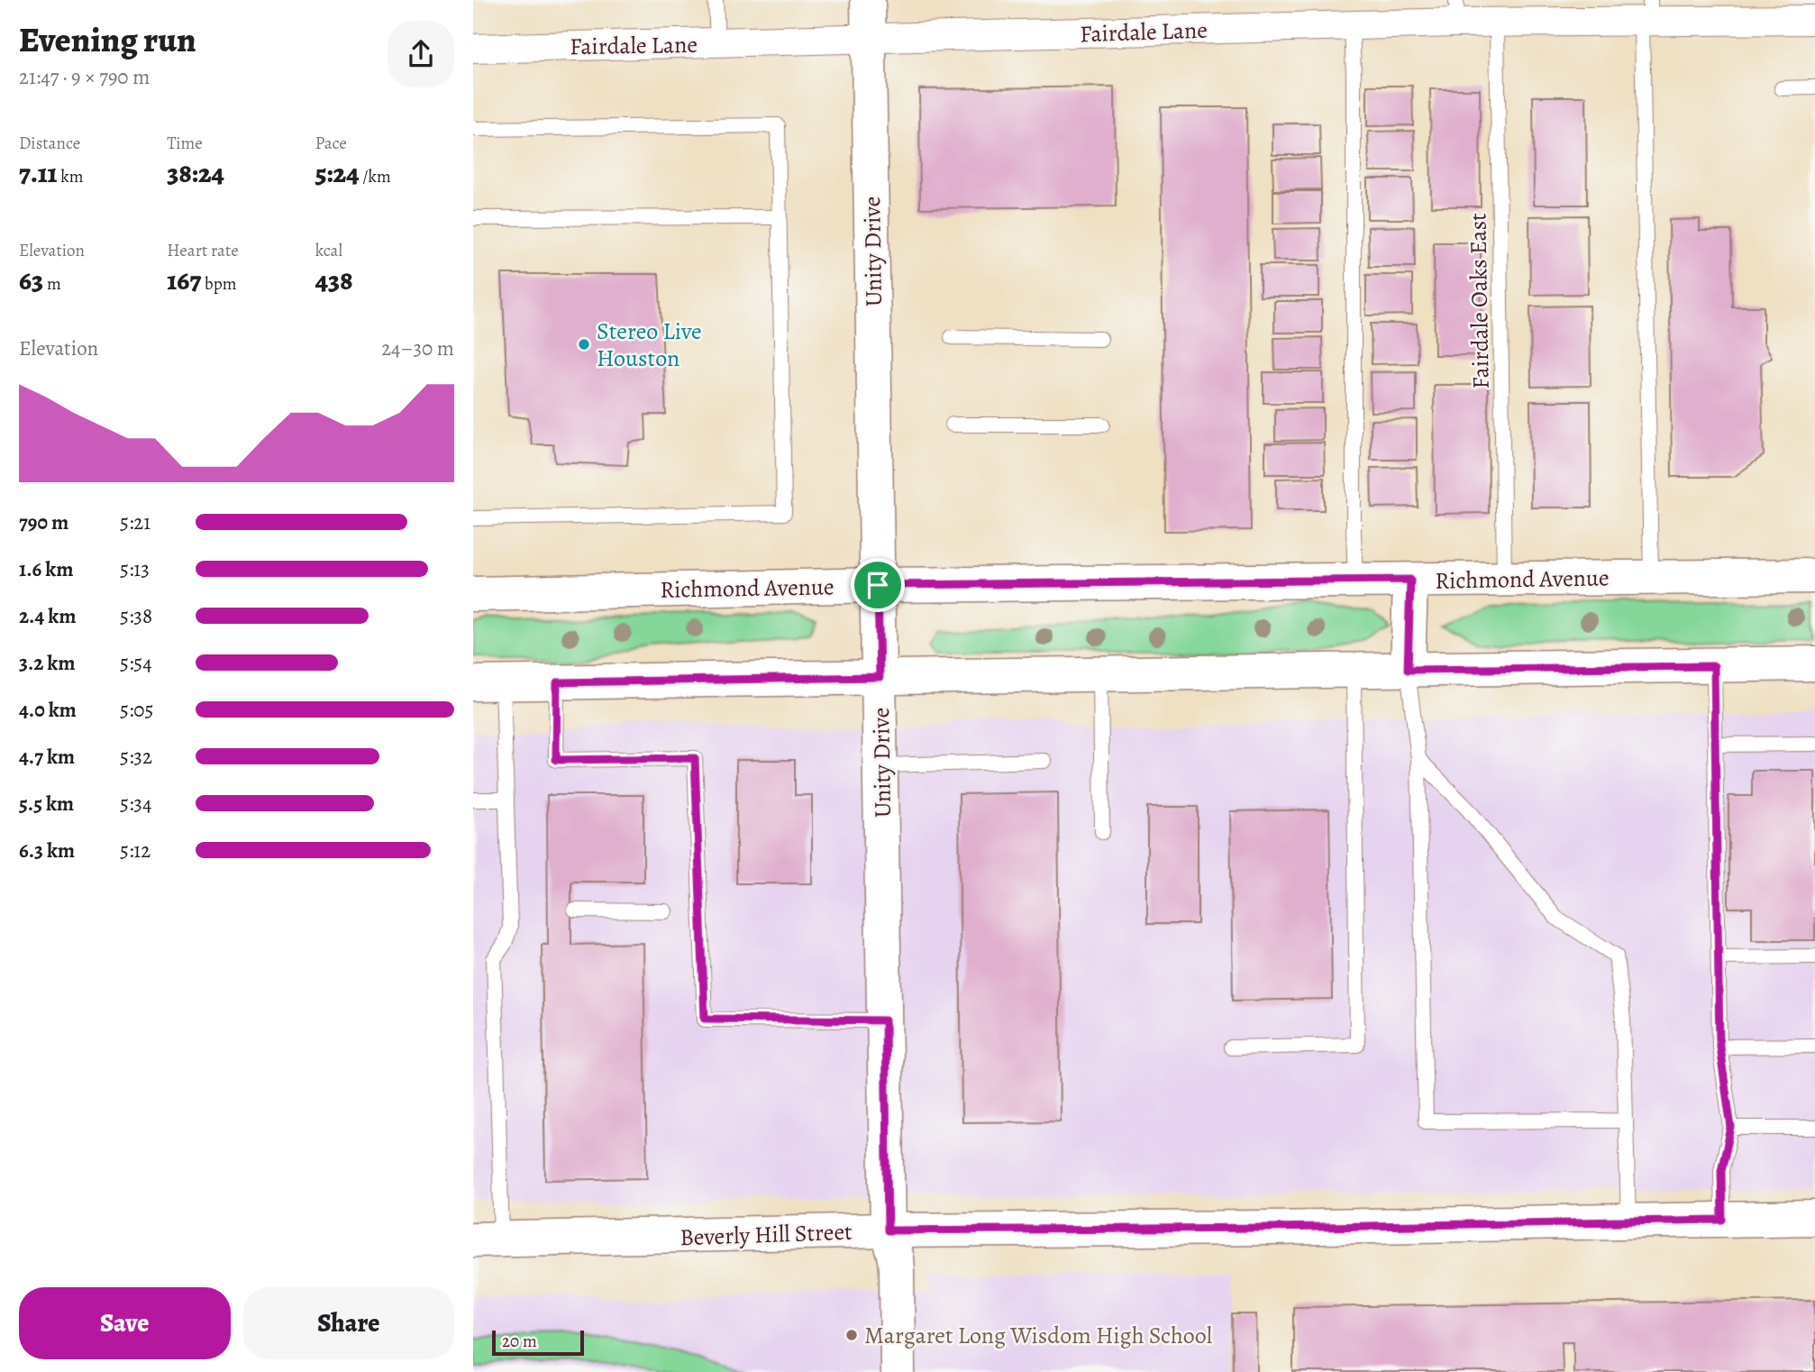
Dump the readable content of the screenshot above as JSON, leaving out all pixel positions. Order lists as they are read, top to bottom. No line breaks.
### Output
{"streets":{"main road":["Unity Drive","Richmond Avenue","Beverly Hill Street"],"street":["Fairdale Lane"],"lane":["Fairdale Oaks East"]},"crossings":[["Fairdale Lane","Unity Drive"],["Fairdale Lane","Fairdale Oaks East"],["Unity Drive","Richmond Avenue"],["Unity Drive","Beverly Hill Street"],["Fairdale Oaks East","Richmond Avenue"]],"places":["Stereo Live Houston","Margaret Long Wisdom High School"],"scale_bar":"20 m","page":{"heading":["Evening run","21:47 · 9 × 790 m"],"stats":[["Distance","7.11 km"],["Time","38:24"],["Pace","5:24 /km"],["Elevation","63 m"],["Heart rate","167 bpm"],["kcal","438"]],"chart":["Elevation","24–30 m"],"list":[{"name":"790 m","note":"5:21"},{"name":"1.6 km","note":"5:13"},{"name":"2.4 km","note":"5:38"},{"name":"3.2 km","note":"5:54"},{"name":"4.0 km","note":"5:05"},{"name":"4.7 km","note":"5:32"},{"name":"5.5 km","note":"5:34"},{"name":"6.3 km","note":"5:12"}],"buttons":["Save","Share"],"scale":"20 m"}}
